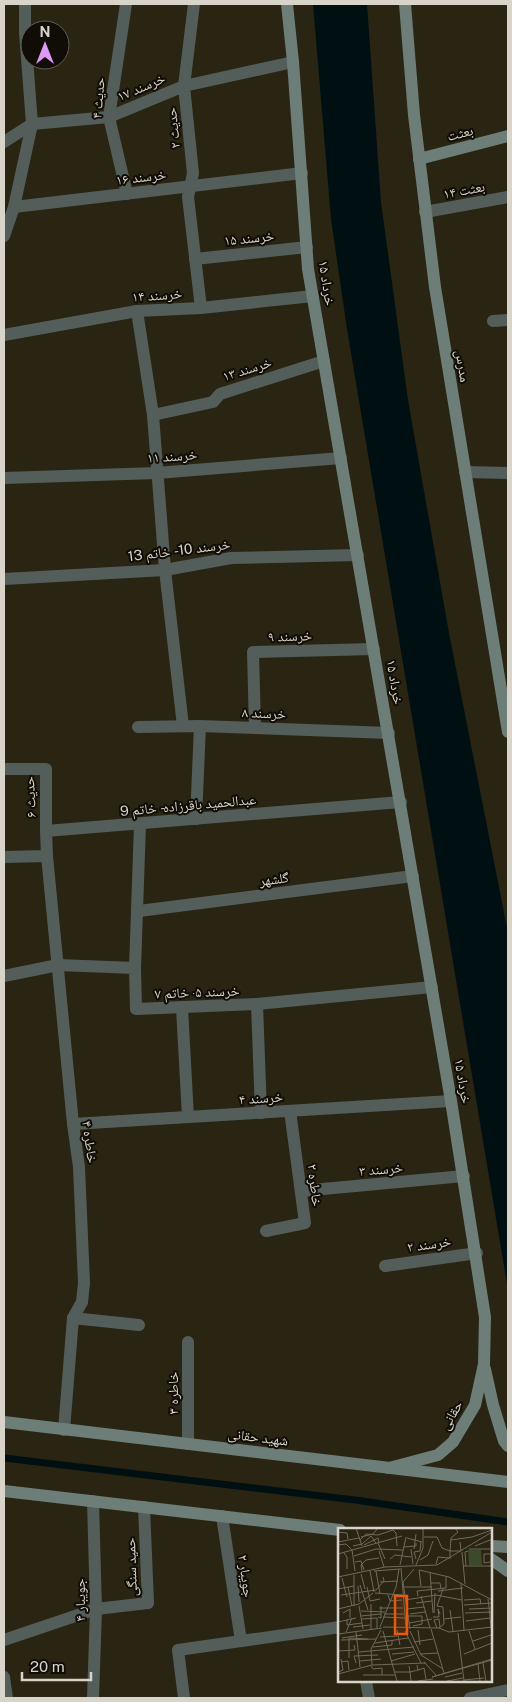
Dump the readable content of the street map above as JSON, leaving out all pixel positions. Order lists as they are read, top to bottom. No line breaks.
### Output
{"streets":{"street":["خرسند ۱۷","حدیث ۴","حدیث ۲","بعثت","خرسند ۱۶","بعثت ۱۴","خرسند ۱۵","۱۵ خرداد","خرسند ۱۴","مدرس","خرسند ۱۳","خرسند ۱۱","خرسند 10 - خاتم 13","خرسند ۹","خرسند ۸","حدیث ۶","عبدالحمید باقرزاده- خاتم 9","گلشهر","خرسند ۵- خاتم ۷","خرسند ۴","خاطره ۴","خرسند ۳","خاطره ۲","خرسند ۲","خاطره ۳","حقانی","شهید حقانی","حمید سنگی","جویبار ۲","جویبار ۴"]},"crossings":[["خرسند ۱۷","حدیث ۴"],["خرسند ۱۷","حدیث ۲"],["خرسند ۱۷","۱۵ خرداد"],["حدیث ۴","خرسند ۱۶"],["حدیث ۲","خرسند ۱۶"],["حدیث ۲","خرسند ۱۵"],["حدیث ۲","خرسند ۱۴"],["بعثت","مدرس"],["خرسند ۱۶","۱۵ خرداد"],["بعثت ۱۴","مدرس"],["خرسند ۱۵","۱۵ خرداد"],["۱۵ خرداد","خرسند ۱۴"],["۱۵ خرداد","خرسند ۱۳"],["۱۵ خرداد","خرسند ۱۱"],["۱۵ خرداد","خرسند 10 - خاتم 13"],["۱۵ خرداد","خرسند ۹"],["۱۵ خرداد","خرسند ۸"],["۱۵ خرداد","عبدالحمید باقرزاده- خاتم 9"],["۱۵ خرداد","گلشهر"],["۱۵ خرداد","خرسند ۵- خاتم ۷"],["۱۵ خرداد","خرسند ۴"],["۱۵ خرداد","خرسند ۳"],["۱۵ خرداد","خرسند ۲"],["۱۵ خرداد","حقانی"],["خرسند ۹","خرسند ۸"],["حدیث ۶","عبدالحمید باقرزاده- خاتم 9"],["خرسند ۴","خاطره ۴"],["خرسند ۴","خاطره ۲"],["خاطره ۴","شهید حقانی"],["خرسند ۳","خاطره ۲"],["خاطره ۳","شهید حقانی"],["حقانی","شهید حقانی"],["حمید سنگی","جویبار ۴"]],"scale_bar":"20 m","north":"top"}
